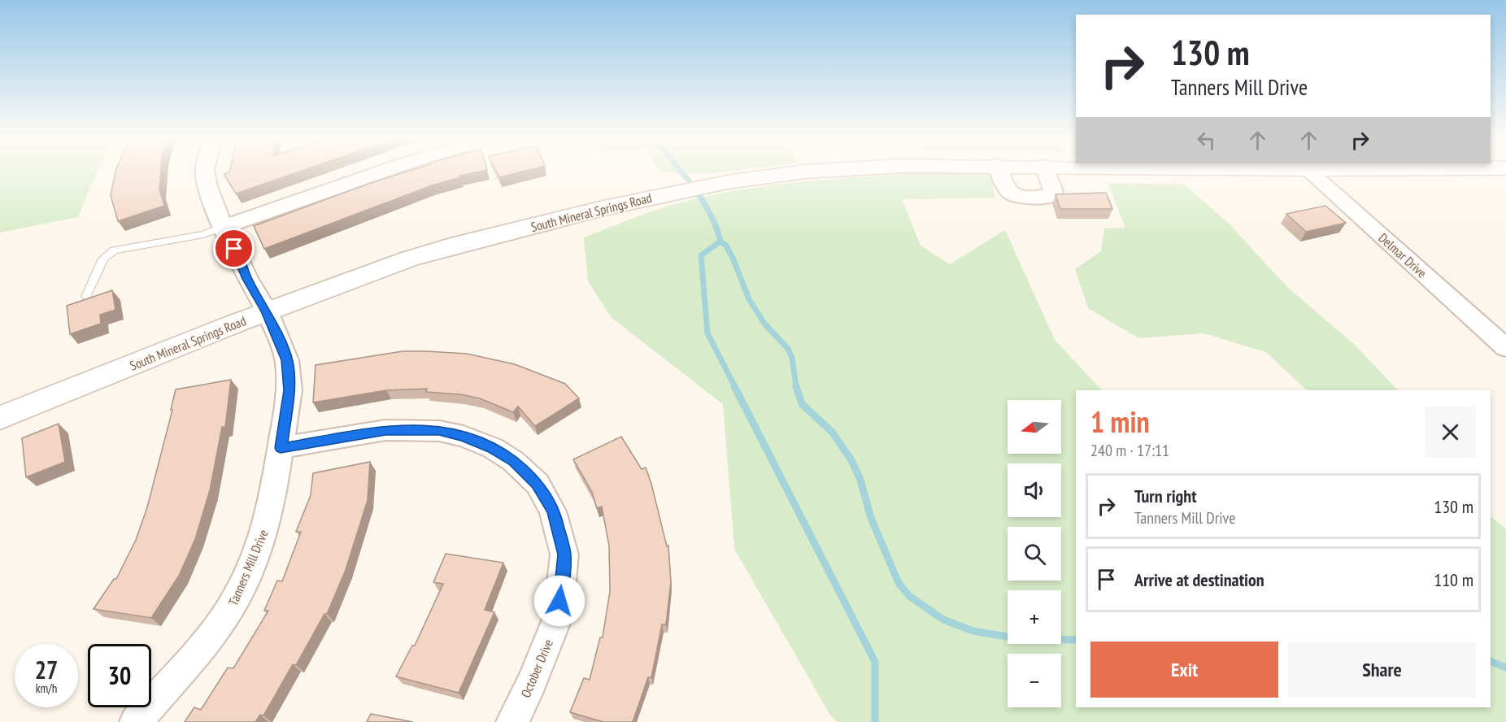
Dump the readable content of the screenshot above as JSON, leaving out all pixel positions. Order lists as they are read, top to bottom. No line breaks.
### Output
{"streets":{"street":["South Mineral Springs Road","Delmar Drive","Tanners Mill Drive","October Drive"]},"crossings":[["South Mineral Springs Road","Tanners Mill Drive"],["Tanners Mill Drive","October Drive"]],"north":"left","page":{"turn":["130 m","Tanners Mill Drive"],"heading":["1 min","240 m · 17:11"],"map_buttons":["+","−"],"list":[{"name":"Turn right","note":"Tanners Mill Drive","value":"130 m"},{"name":"Arrive at destination","value":"110 m"}],"buttons":["Exit","Share"],"speed":"27 km/h","limit":"30"}}
